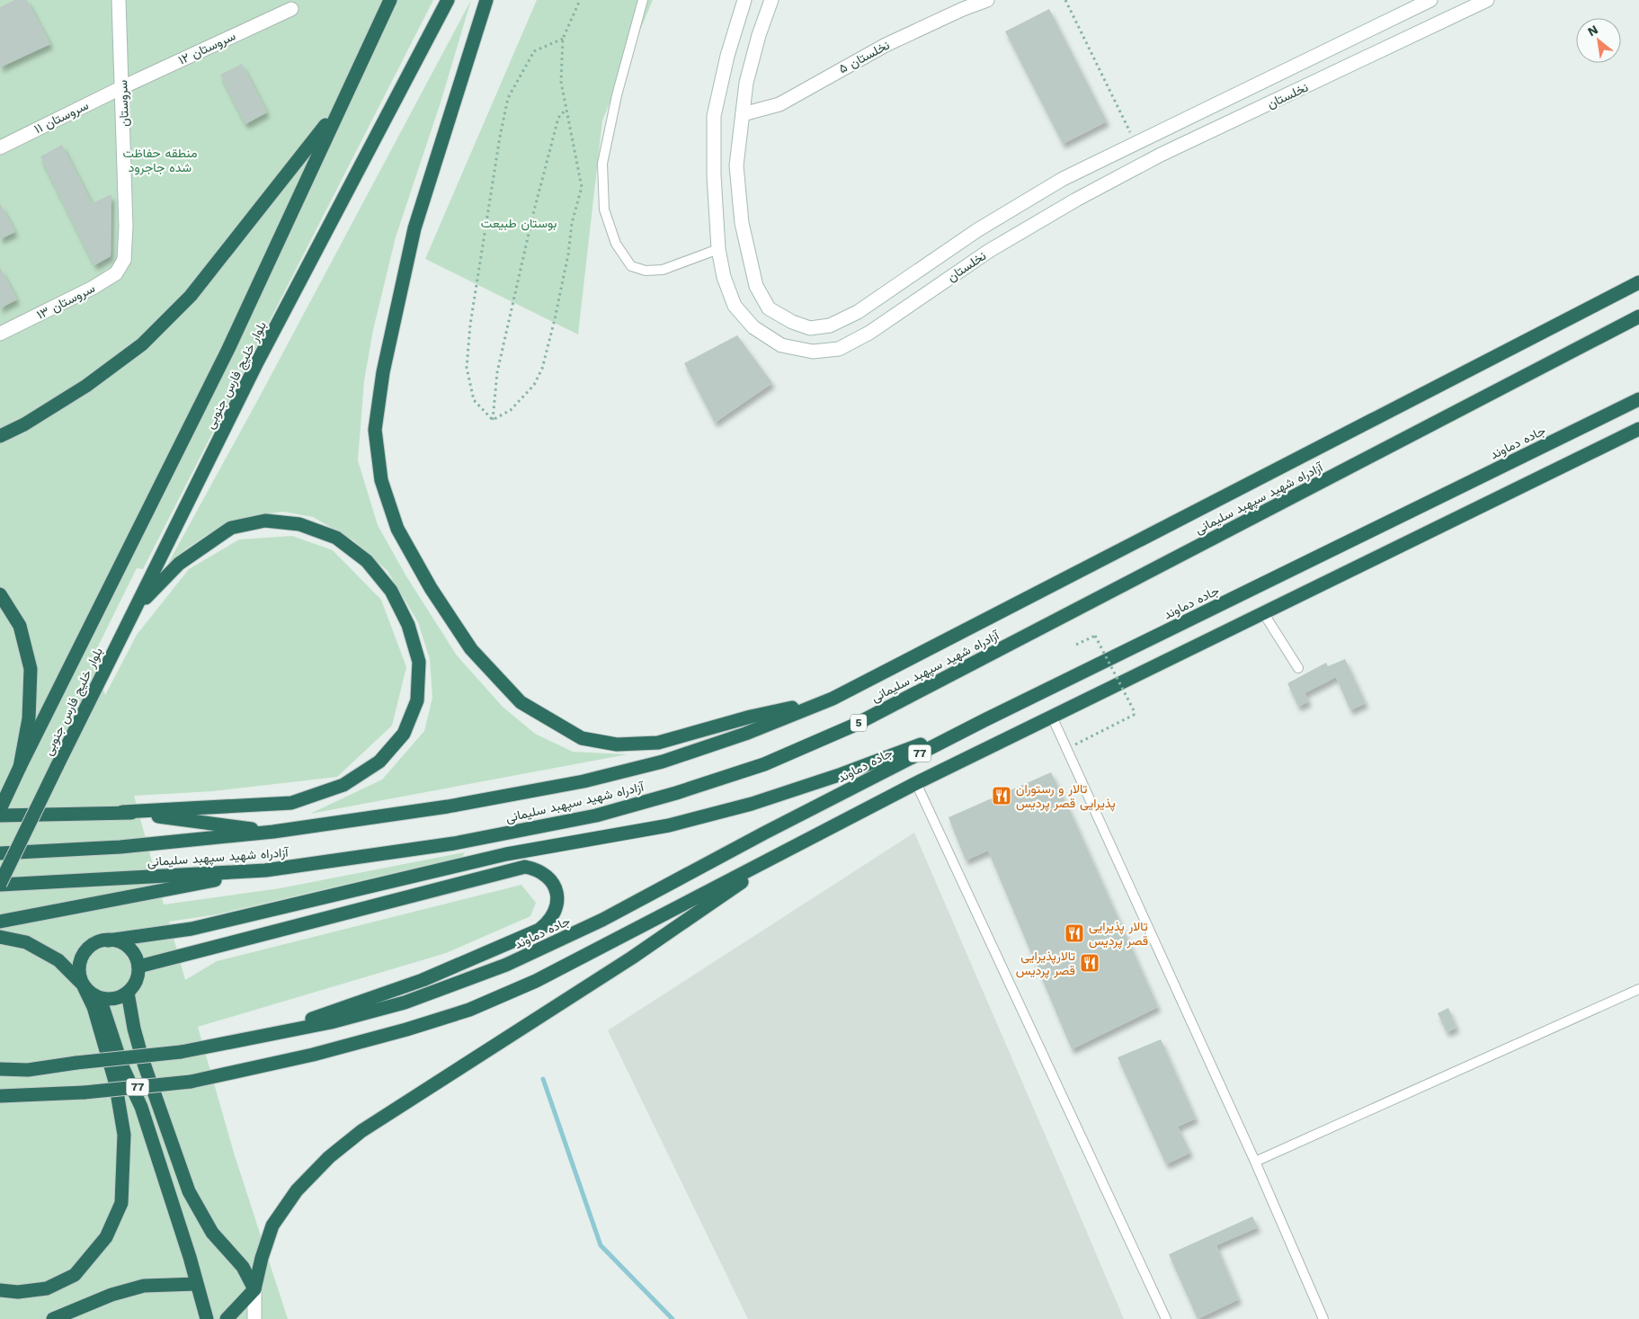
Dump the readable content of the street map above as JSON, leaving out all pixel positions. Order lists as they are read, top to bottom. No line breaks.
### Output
{"streets":{"highway":["بلوار خلیج فارس جنوبی","جاده دماوند","آزادراه شهید سپهبد سلیمانی","5","77"],"street":["سروستان ۱۲","نخلستان ۵","نخلستان","سروستان","سروستان ۱۱","سروستان ۱۳"]},"crossings":[["سروستان ۱۲","سروستان"],["سروستان ۱۲","سروستان ۱۱"],["نخلستان ۵","نخلستان"],["سروستان","سروستان ۱۱"],["سروستان","سروستان ۱۳"],["بلوار خلیج فارس جنوبی","آزادراه شهید سپهبد سلیمانی"]],"parks":["منطقه حفاظت شده جاجرود","بوستان طبیعت"],"places":{"restaurant":["تالار و رستوران پذیرایی قصر پردیس","تالار پذیرایی قصر پردیس","تالارپذیرایی قصر پردیس"]},"north":"top left"}
